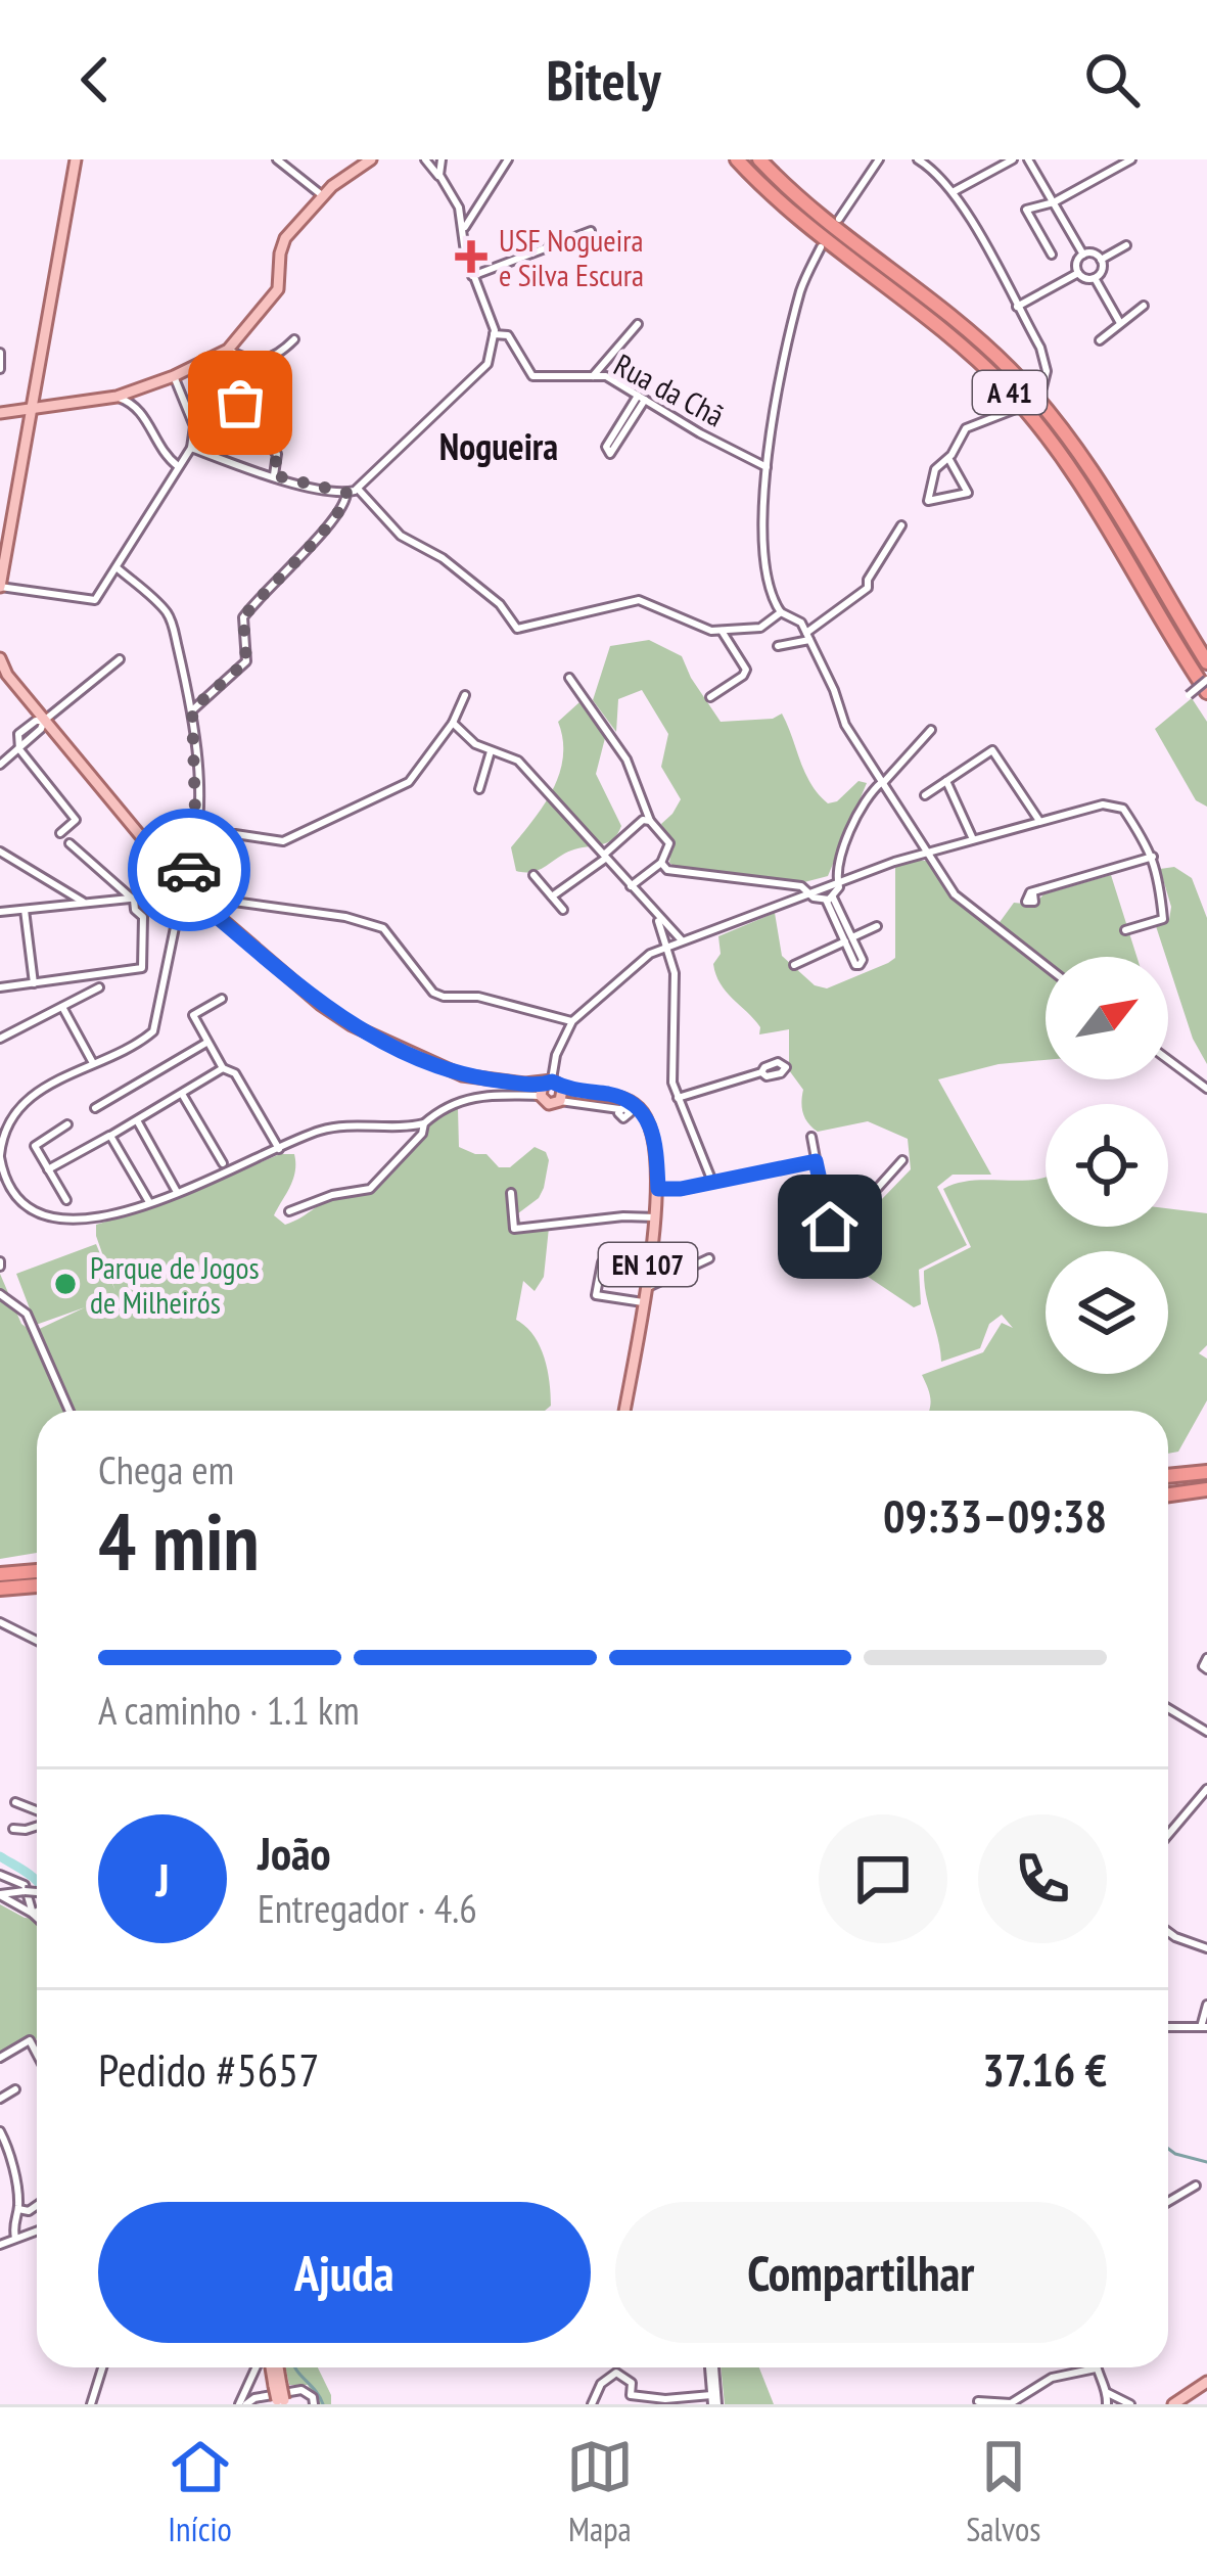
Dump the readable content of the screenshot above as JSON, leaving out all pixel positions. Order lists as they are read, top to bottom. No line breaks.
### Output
{"streets":{"highway":["A 41"],"main road":["EN 107"],"street":["Rua da Chã"]},"districts":["Nogueira"],"places":{"health":["USF Nogueira e Silva Escura"],"other":["Parque de Jogos de Milheirós"]},"north":"top right","page":{"header":"Bitely","heading":["4 min","Chega em","09:33–09:38"],"panel":["João","Entregador · 4.6","Pedido #5657","37.16 €"],"bar":"A caminho · 1.1 km","round":"J","buttons":["Ajuda","Compartilhar"],"tabs":["Início","Mapa","Salvos"]}}
